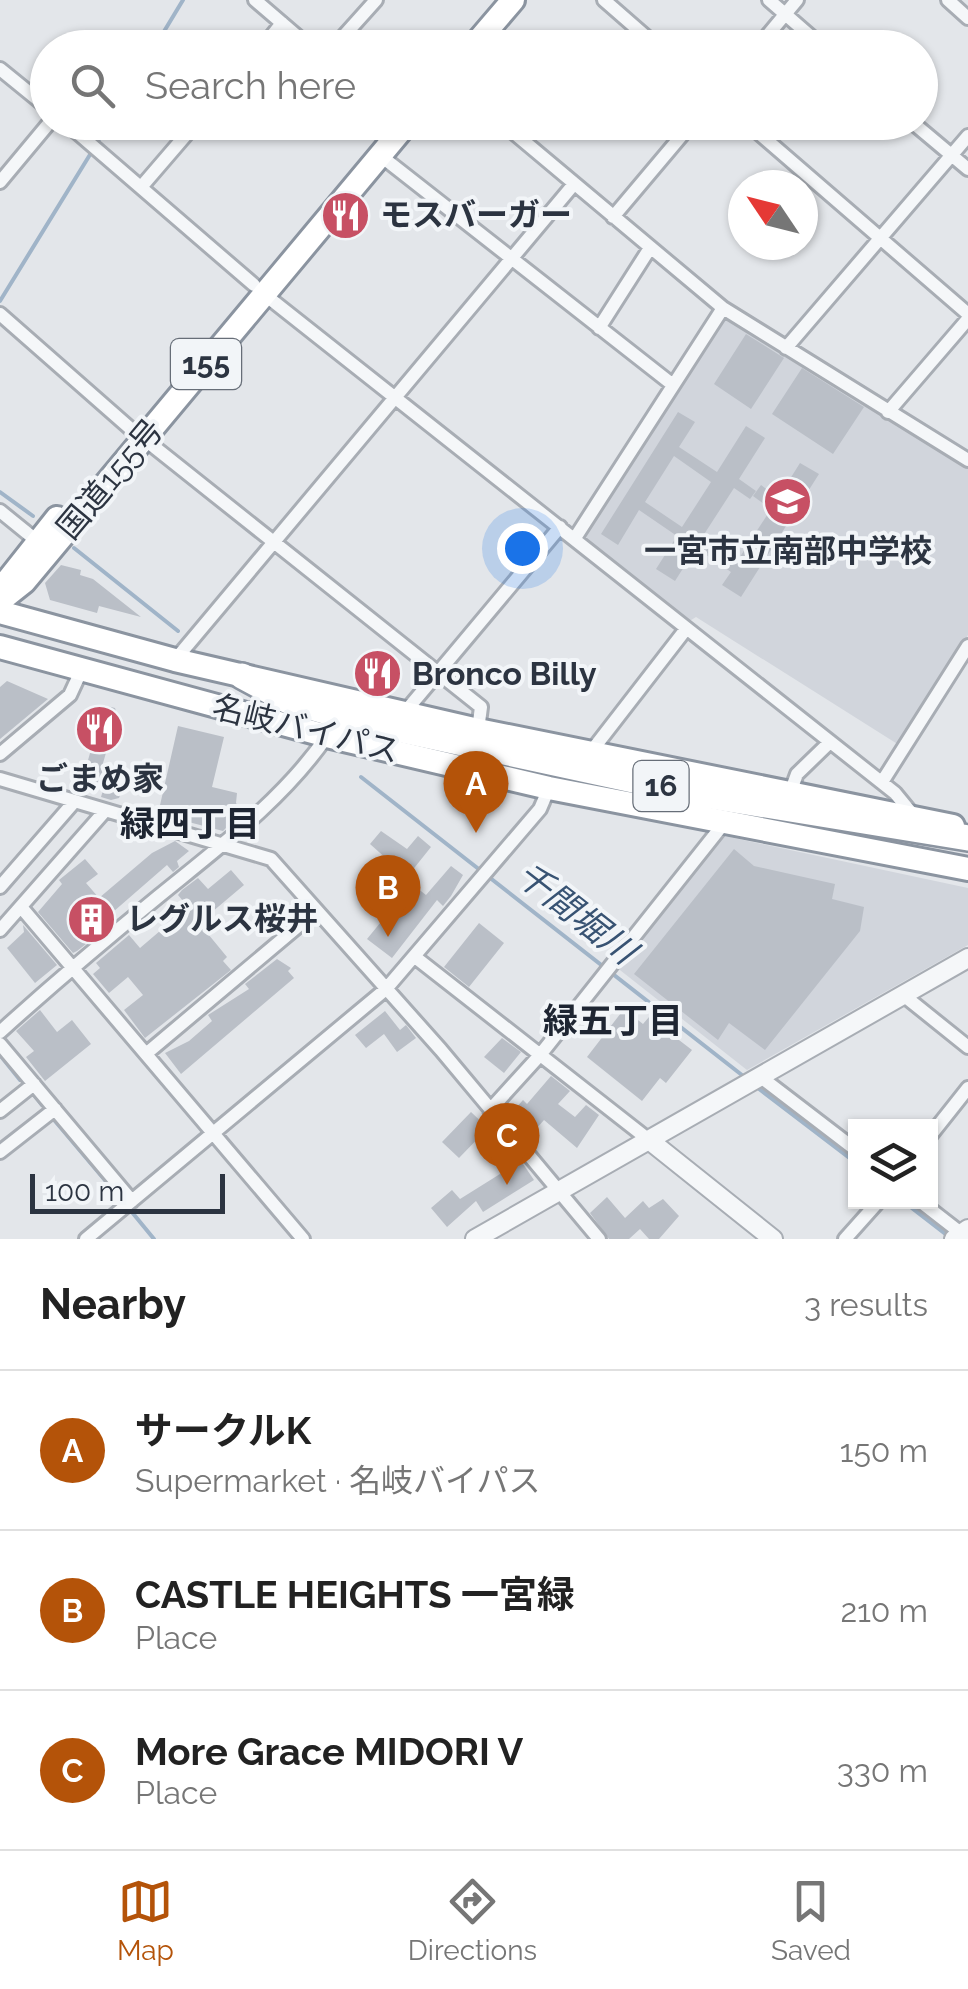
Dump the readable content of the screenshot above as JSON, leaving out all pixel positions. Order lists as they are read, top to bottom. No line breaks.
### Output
{"streets":{"highway":["155","国道155号","名岐バイパス","16"]},"crossings":[["名岐バイパス","16"]],"districts":["緑四丁目","緑五丁目"],"water":["千間堀川"],"places":{"restaurant":["モスバーガー","Bronco Billy","ごまめ家"],"school or university":["一宮市立南部中学校"],"building":["レグルス桜井"]},"scale_bar":"100 m","north":"top left","page":{"search":"Search here","pins":["A","B","C"],"scale":"100 m","heading":["Nearby","3 results"],"list":[{"mark":"A","name":"サークルK","note":"Supermarket · 名岐バイパス","value":"150 m"},{"mark":"B","name":"CASTLE HEIGHTS 一宮緑","note":"Place","value":"210 m"},{"mark":"C","name":"More Grace MIDORI V","note":"Place","value":"330 m"}],"nav":["Map","Directions","Saved"]}}
